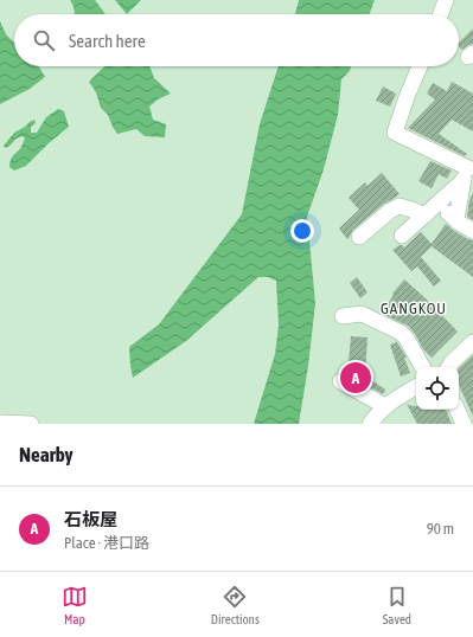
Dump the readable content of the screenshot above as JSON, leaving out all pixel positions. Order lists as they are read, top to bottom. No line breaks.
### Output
{"districts":["GANGKOU"],"page":{"search":"Search here","pins":"A","heading":"Nearby","list":[{"mark":"A","name":"石板屋","note":"Place · 港口路","value":"90 m"}],"nav":["Map","Directions","Saved"]}}
